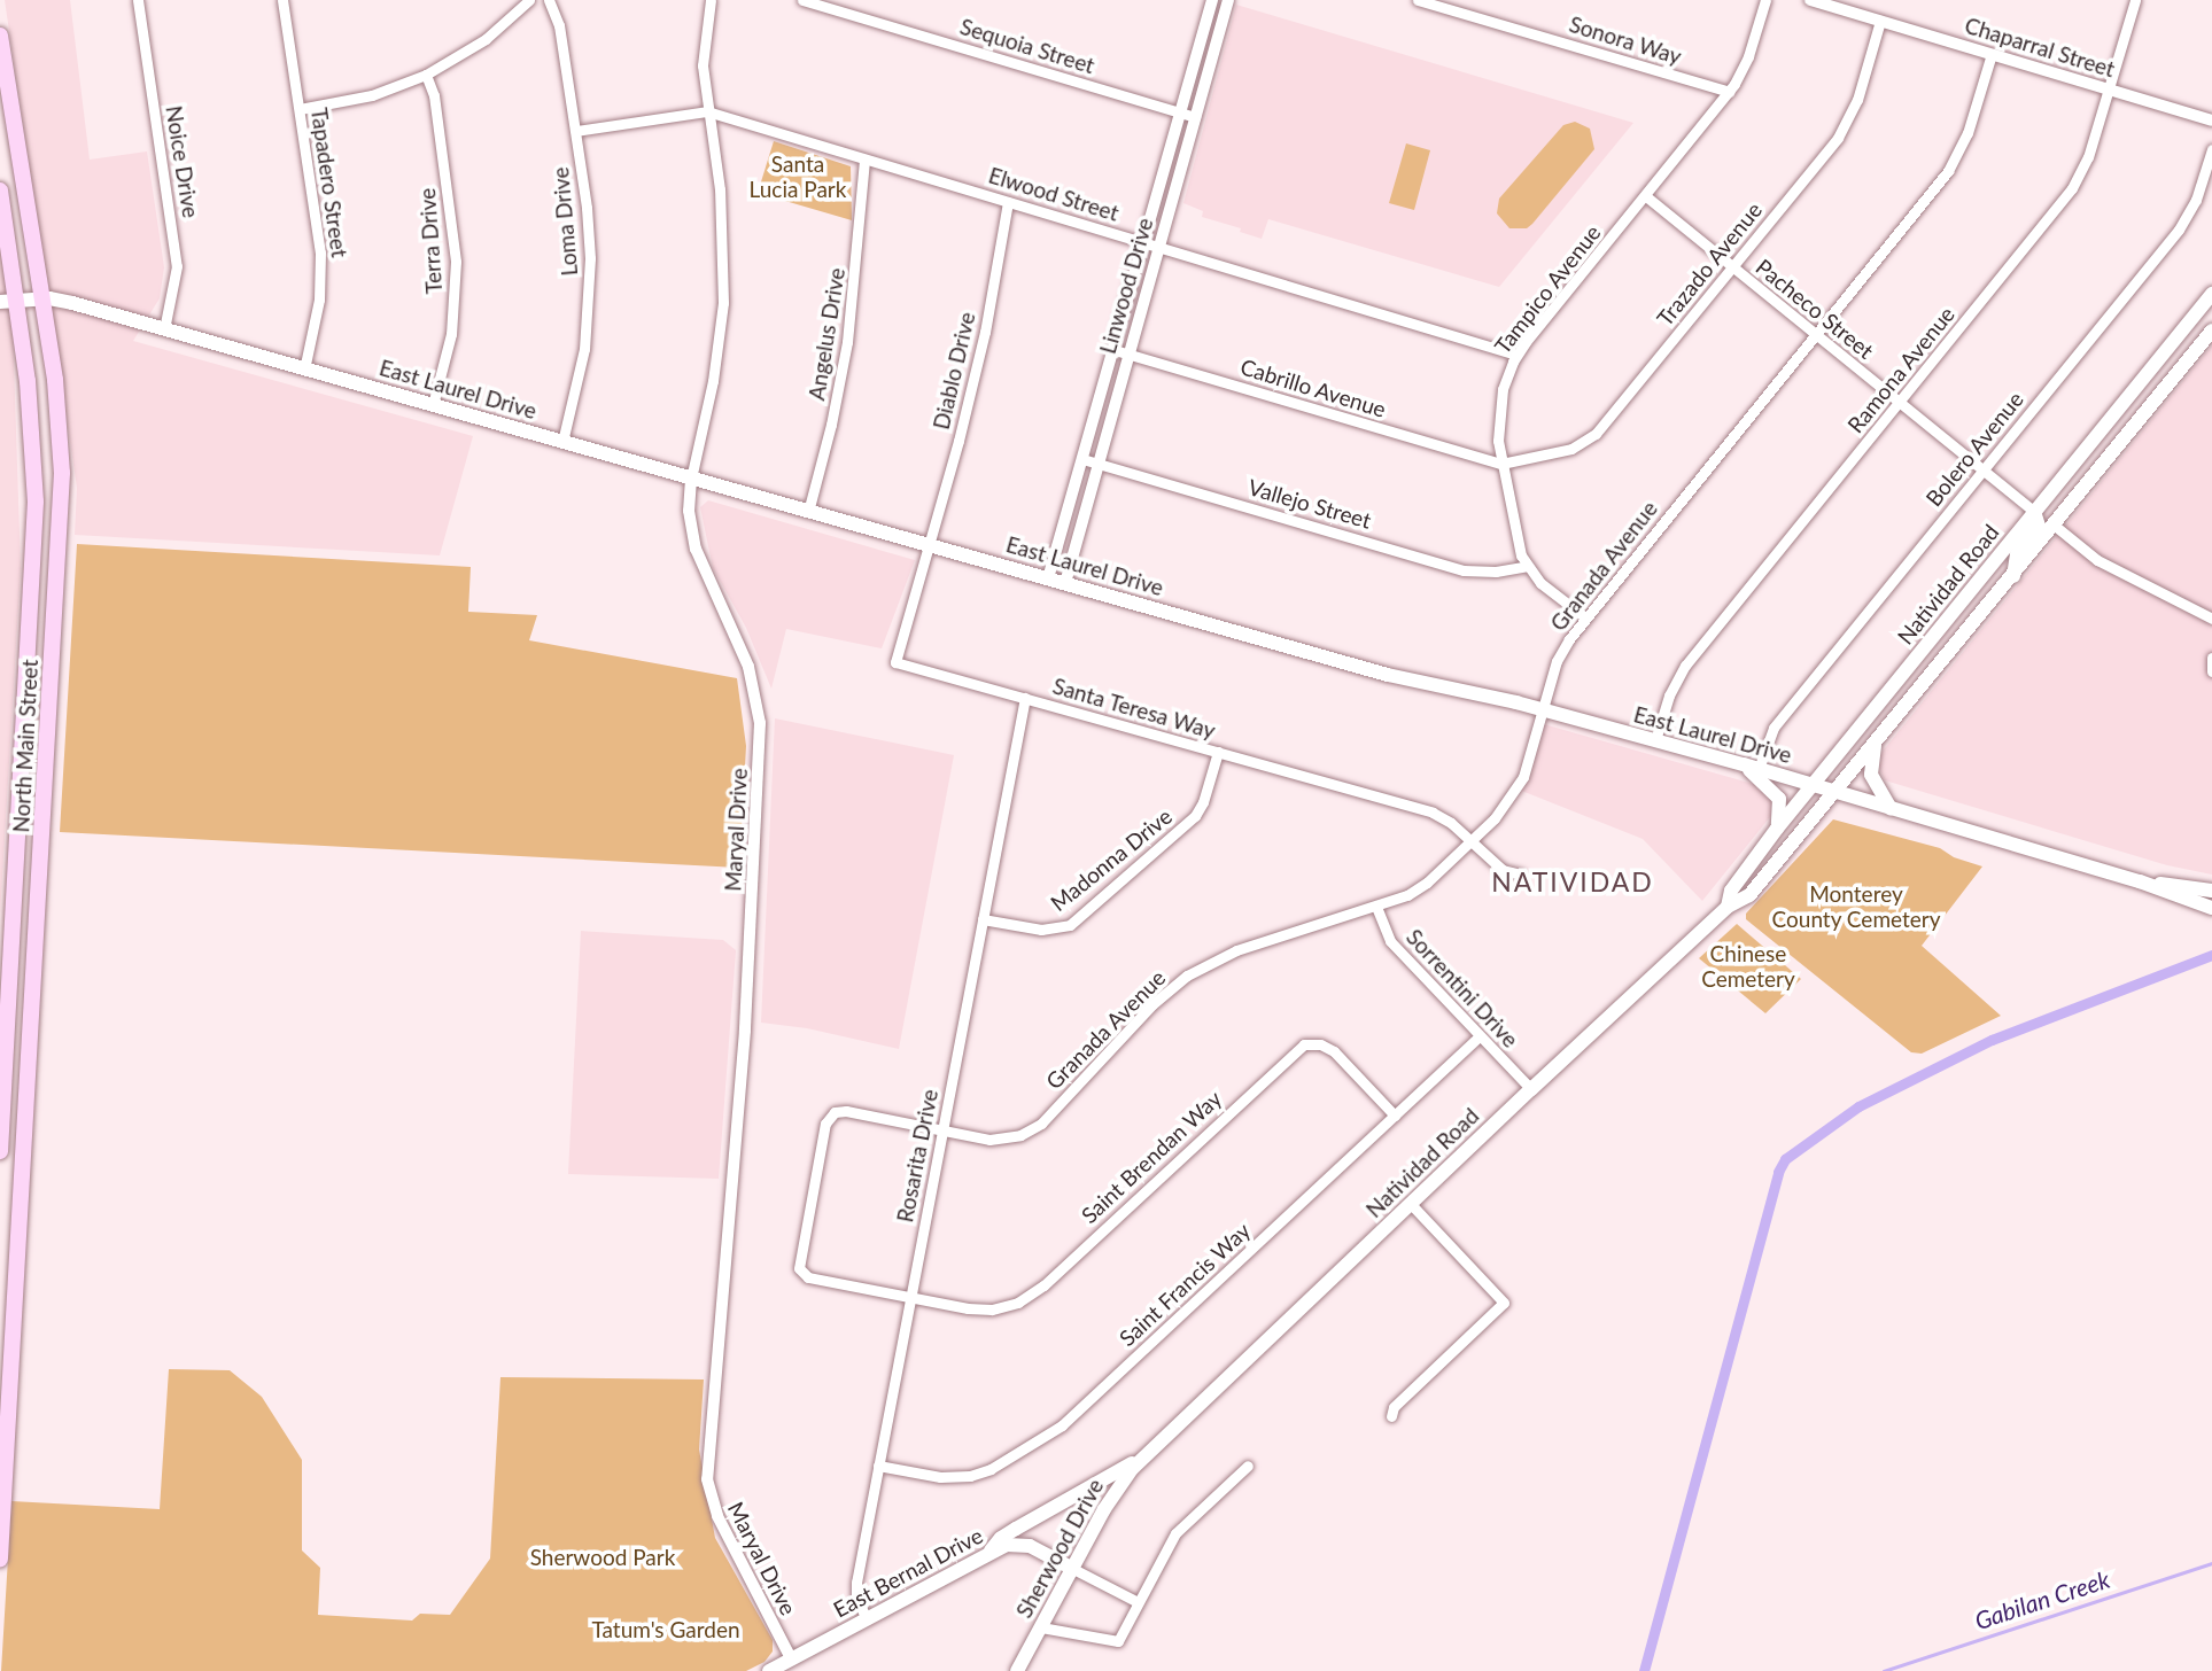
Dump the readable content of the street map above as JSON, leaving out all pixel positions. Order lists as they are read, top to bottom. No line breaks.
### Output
{"streets":{"main road":["East Laurel Drive","Natividad Road","North Main Street","Sherwood Drive","East Bernal Drive"],"street":["Sonora Way","Sequoia Street","Chaparral Street","Noice Drive","Tapadero Street","Elwood Street","Loma Drive","Terra Drive","Trazado Avenue","Linwood Drive","Tampico Avenue","Pacheco Street","Angelus Drive","Ramona Avenue","Diablo Drive","Cabrillo Avenue","Bolero Avenue","Vallejo Street","Granada Avenue","Santa Teresa Way","Maryal Drive","Madonna Drive","Sorrentini Drive","Rosarita Drive","Saint Brendan Way","Saint Francis Way"]},"crossings":[["Sonora Way","Tampico Avenue"],["Sequoia Street","Linwood Drive"],["Chaparral Street","Trazado Avenue"],["Chaparral Street","Ramona Avenue"],["Chaparral Street","Granada Avenue"],["Noice Drive","East Laurel Drive"],["Tapadero Street","East Laurel Drive"],["Elwood Street","Loma Drive"],["Elwood Street","Linwood Drive"],["Elwood Street","Tampico Avenue"],["Elwood Street","Angelus Drive"],["Elwood Street","Diablo Drive"],["Elwood Street","Maryal Drive"],["Loma Drive","East Laurel Drive"],["Terra Drive","East Laurel Drive"],["Trazado Avenue","Tampico Avenue"],["Trazado Avenue","Pacheco Street"],["Trazado Avenue","Cabrillo Avenue"],["Linwood Drive","Cabrillo Avenue"],["Linwood Drive","East Laurel Drive"],["Linwood Drive","Vallejo Street"],["Tampico Avenue","Pacheco Street"],["Tampico Avenue","Cabrillo Avenue"],["Tampico Avenue","Vallejo Street"],["Tampico Avenue","Granada Avenue"],["Pacheco Street","Ramona Avenue"],["Pacheco Street","Bolero Avenue"],["Pacheco Street","Granada Avenue"],["Pacheco Street","Natividad Road"],["Angelus Drive","East Laurel Drive"],["Ramona Avenue","East Laurel Drive"],["Diablo Drive","East Laurel Drive"],["Diablo Drive","Santa Teresa Way"],["East Laurel Drive","Bolero Avenue"],["East Laurel Drive","Granada Avenue"],["East Laurel Drive","Natividad Road"],["East Laurel Drive","Santa Teresa Way"],["East Laurel Drive","North Main Street"],["East Laurel Drive","Maryal Drive"],["Granada Avenue","Santa Teresa Way"],["Granada Avenue","Sorrentini Drive"],["Granada Avenue","Rosarita Drive"],["Granada Avenue","Saint Brendan Way"],["Natividad Road","Sorrentini Drive"],["Natividad Road","Sherwood Drive"],["Santa Teresa Way","Madonna Drive"],["Santa Teresa Way","Rosarita Drive"],["Maryal Drive","East Bernal Drive"],["Madonna Drive","Rosarita Drive"],["Sorrentini Drive","Saint Francis Way"],["Rosarita Drive","Saint Brendan Way"],["Rosarita Drive","Saint Francis Way"],["Rosarita Drive","East Bernal Drive"],["Saint Brendan Way","Saint Francis Way"],["Sherwood Drive","East Bernal Drive"]],"districts":["NATIVIDAD"],"water":["Gabilan Creek"],"parks":["Santa Lucia Park","Monterey County Cemetery","Chinese Cemetery","Sherwood Park","Tatum's Garden"]}
